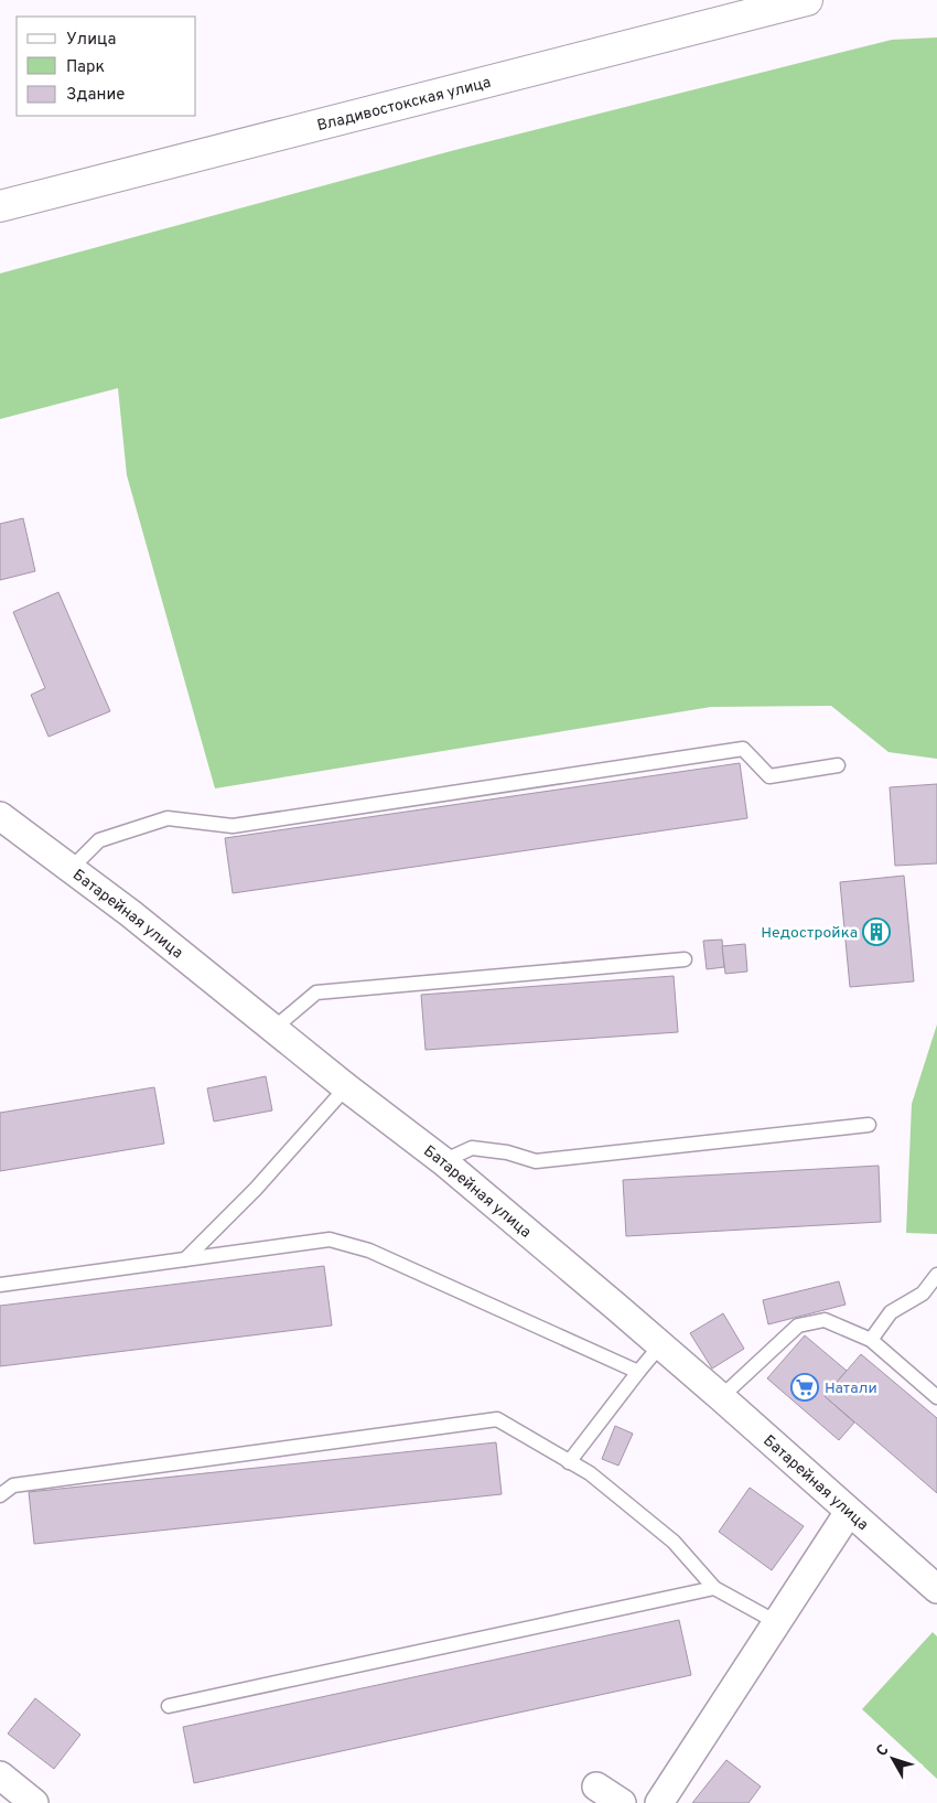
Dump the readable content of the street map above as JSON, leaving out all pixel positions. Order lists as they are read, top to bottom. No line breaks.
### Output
{"streets":{"main road":["Владивостокская улица"],"street":["Батарейная улица"]},"places":{"building":["Недостройка"],"supermarket":["Натали"]},"legend":["Улица","Парк","Здание"],"north":"top left"}
